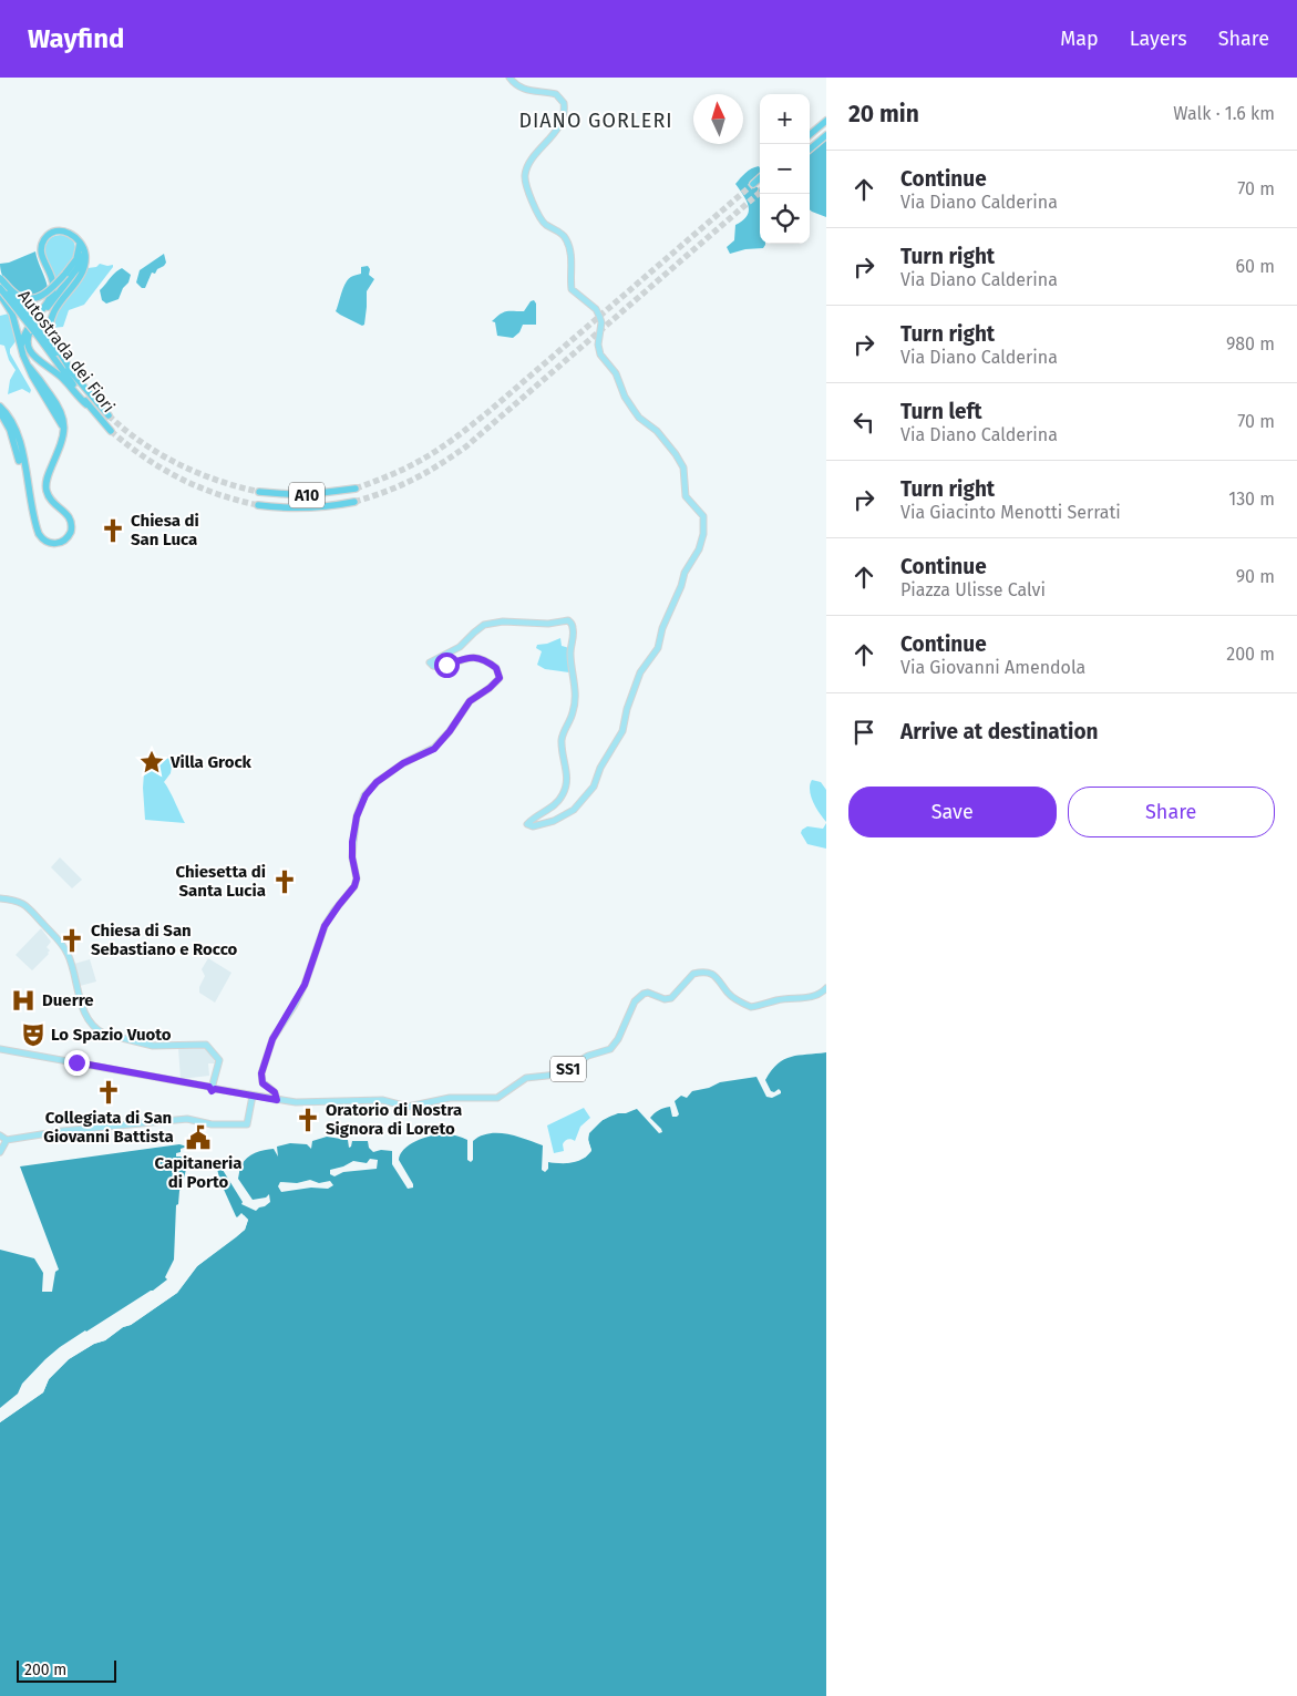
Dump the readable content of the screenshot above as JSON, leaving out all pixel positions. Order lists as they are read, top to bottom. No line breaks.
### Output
{"streets":{"highway":["Autostrada dei Fiori","A10"],"main road":["SS1"]},"districts":["DIANO GORLERI"],"places":{"church":["Chiesa di San Luca","Chiesetta di Santa Lucia","Chiesa di San Sebastiano e Rocco","Collegiata di San Giovanni Battista","Oratorio di Nostra Signora di Loreto"],"place":["Villa Grock"],"hospital":["Duerre"],"theatre":["Lo Spazio Vuoto"],"public building":["Capitaneria di Porto"]},"scale_bar":"200 m","north":"top","page":{"header":"Wayfind","nav":["Map","Layers","Share"],"heading":["20 min","Walk · 1.6 km"],"map_buttons":["+","−"],"list":[["Continue","Via Diano Calderina","70 m"],["Turn right","Via Diano Calderina","60 m"],["Turn right","Via Diano Calderina","980 m"],["Turn left","Via Diano Calderina","70 m"],["Turn right","Via Giacinto Menotti Serrati","130 m"],["Continue","Piazza Ulisse Calvi","90 m"],["Continue","Via Giovanni Amendola","200 m"],"Arrive at destination"],"buttons":["Save","Share"],"scale":"200 m"}}
